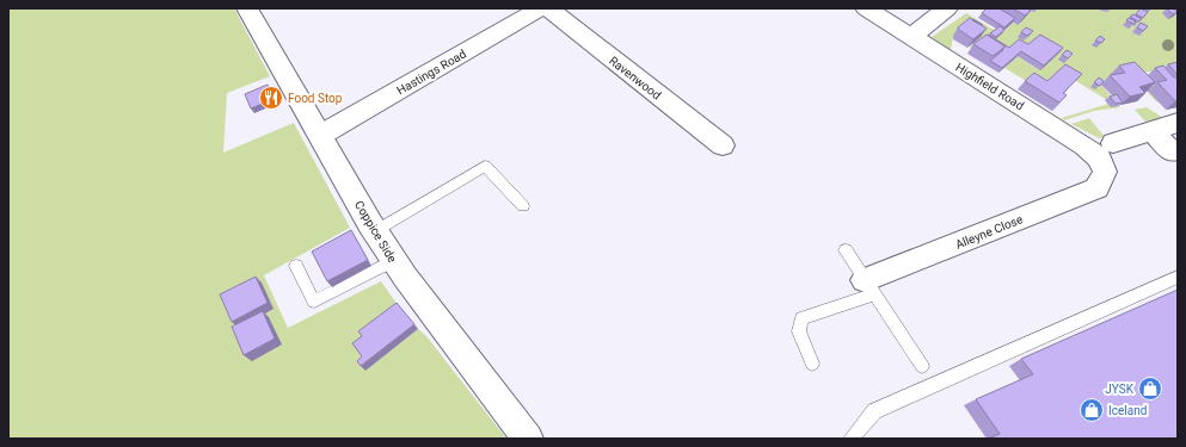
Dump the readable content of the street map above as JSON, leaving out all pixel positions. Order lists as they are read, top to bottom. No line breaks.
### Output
{"streets":{"street":["Hastings Road","Ravenwood","Highfield Road","Coppice Side","Alleyne Close"]},"crossings":[["Hastings Road","Coppice Side"],["Highfield Road","Alleyne Close"]],"places":{"restaurant":["Food Stop"],"shop":["JYSK","Iceland"]}}
